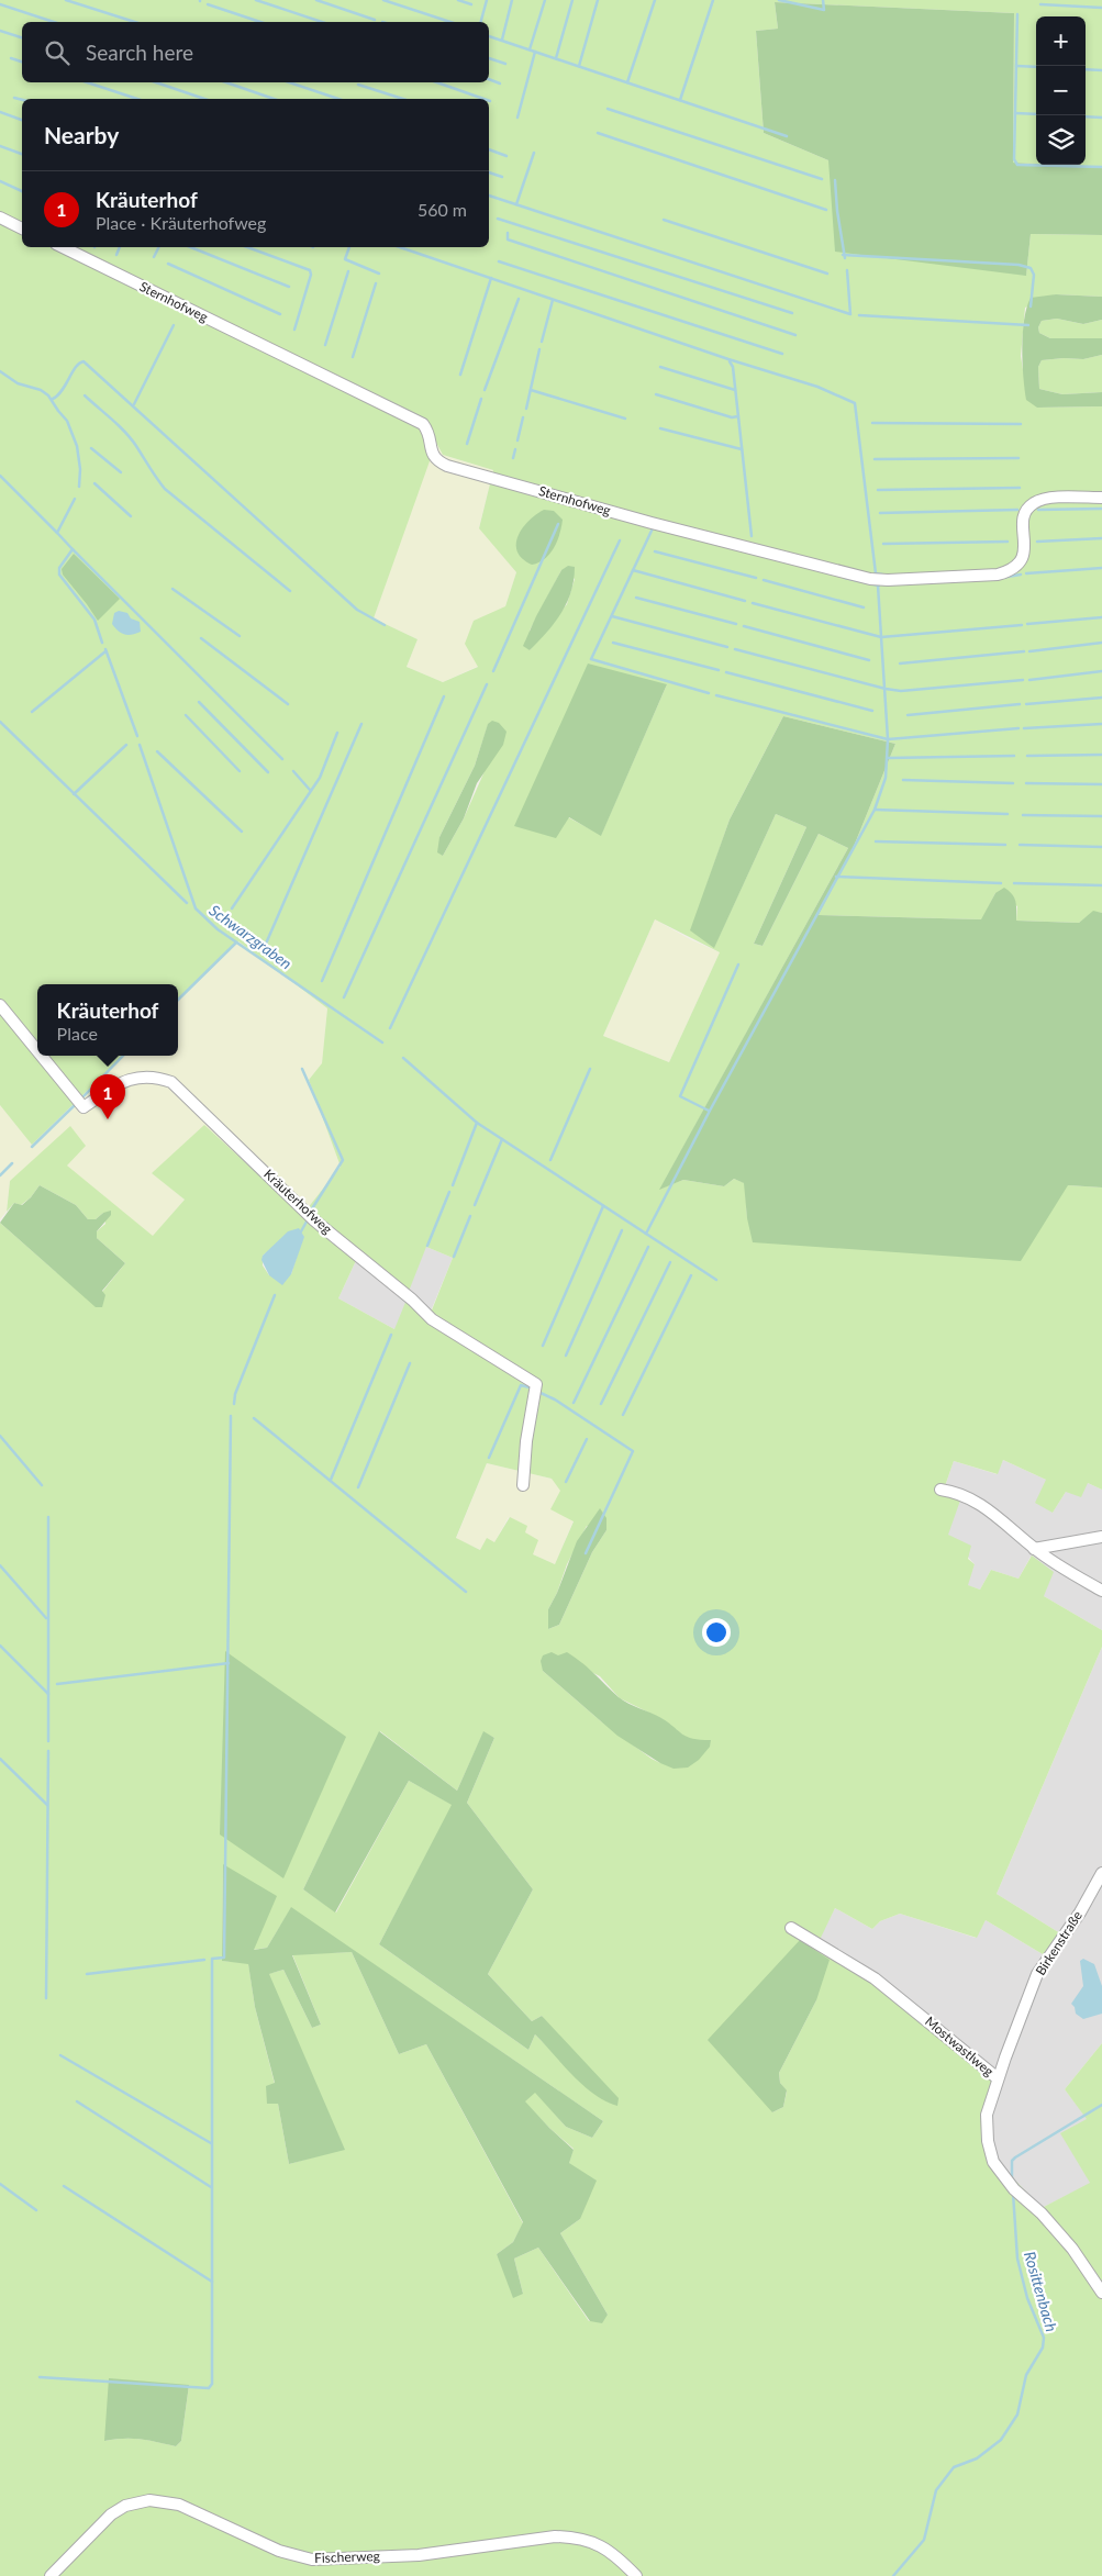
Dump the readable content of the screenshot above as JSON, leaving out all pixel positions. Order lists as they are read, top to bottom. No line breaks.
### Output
{"streets":{"street":["Sternhofweg","Kräuterhofweg","Birkenstraße","Mostwastlweg","Fischerweg"]},"crossings":[["Birkenstraße","Mostwastlweg"]],"water":["Schwarzgraben","Rosittenbach"],"page":{"map_buttons":["+","−"],"search":"Search here","heading":"Nearby","list":[{"mark":"1","name":"Kräuterhof","note":"Place · Kräuterhofweg","value":"560 m"}],"popup":["Kräuterhof","Place"],"pins":"1"}}
